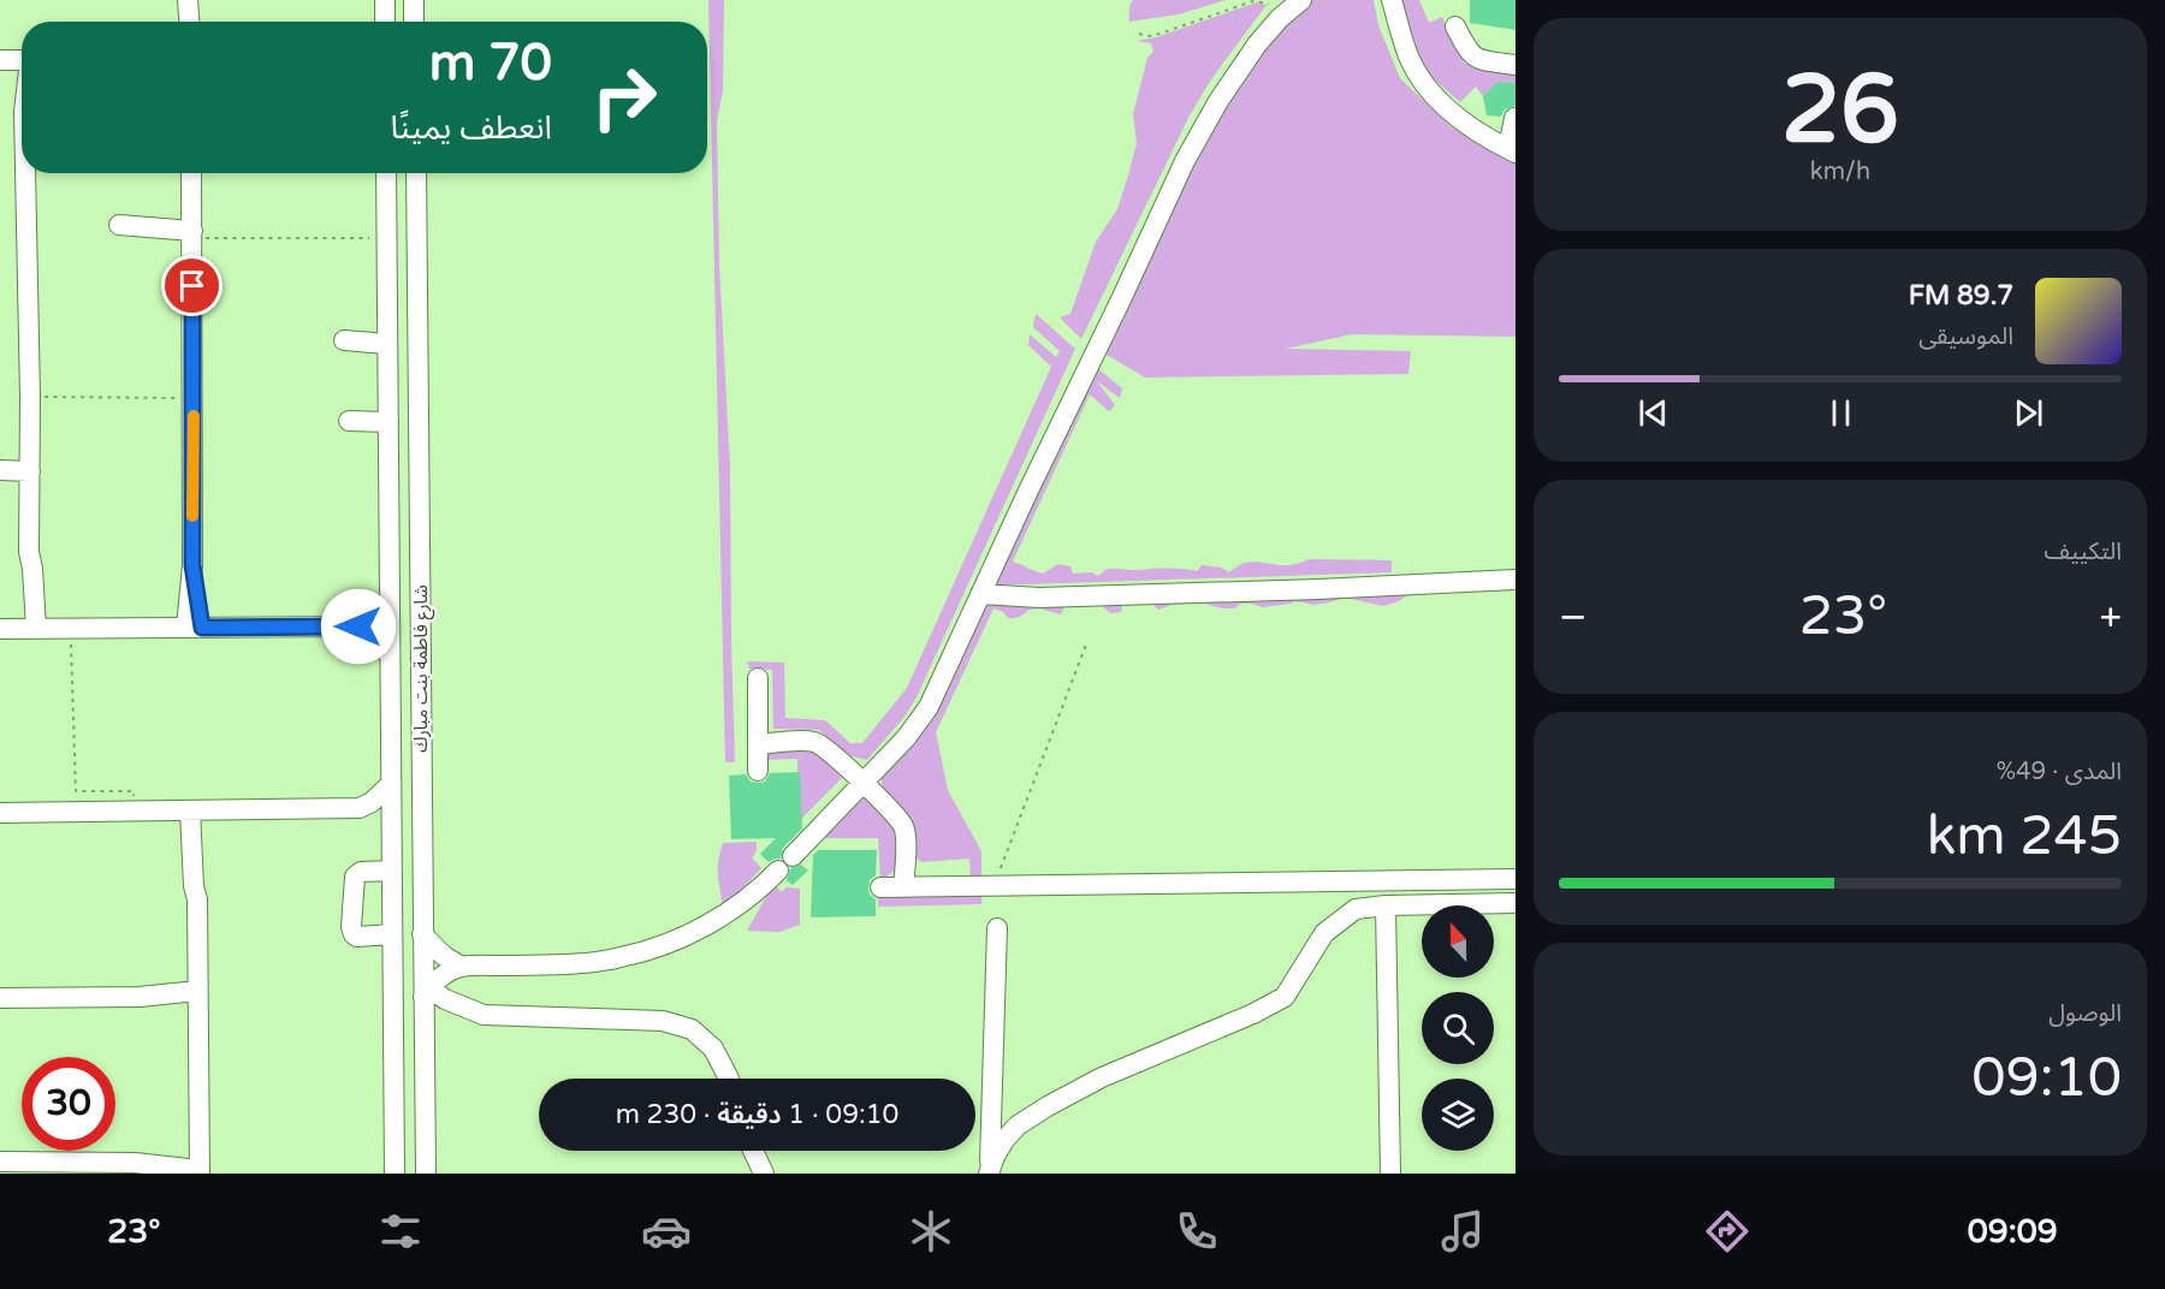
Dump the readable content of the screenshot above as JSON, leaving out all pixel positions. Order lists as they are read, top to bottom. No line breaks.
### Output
{"streets":{"street":["شارع فاطمة بنت مبارك"]},"north":"top","page":{"tile":[["26","km/h"],"التكييف",["المدى · 49%","245 km"],["الوصول","09:10"]],"turn":["70 m","انعطف يمينًا"],"song":["89.7 FM","الموسيقى"],"heat":["−","23°","+"],"limit":"30","trip":"09:10 · 1 دقيقة · 230 m","tabs":["09:09","23°"]}}
